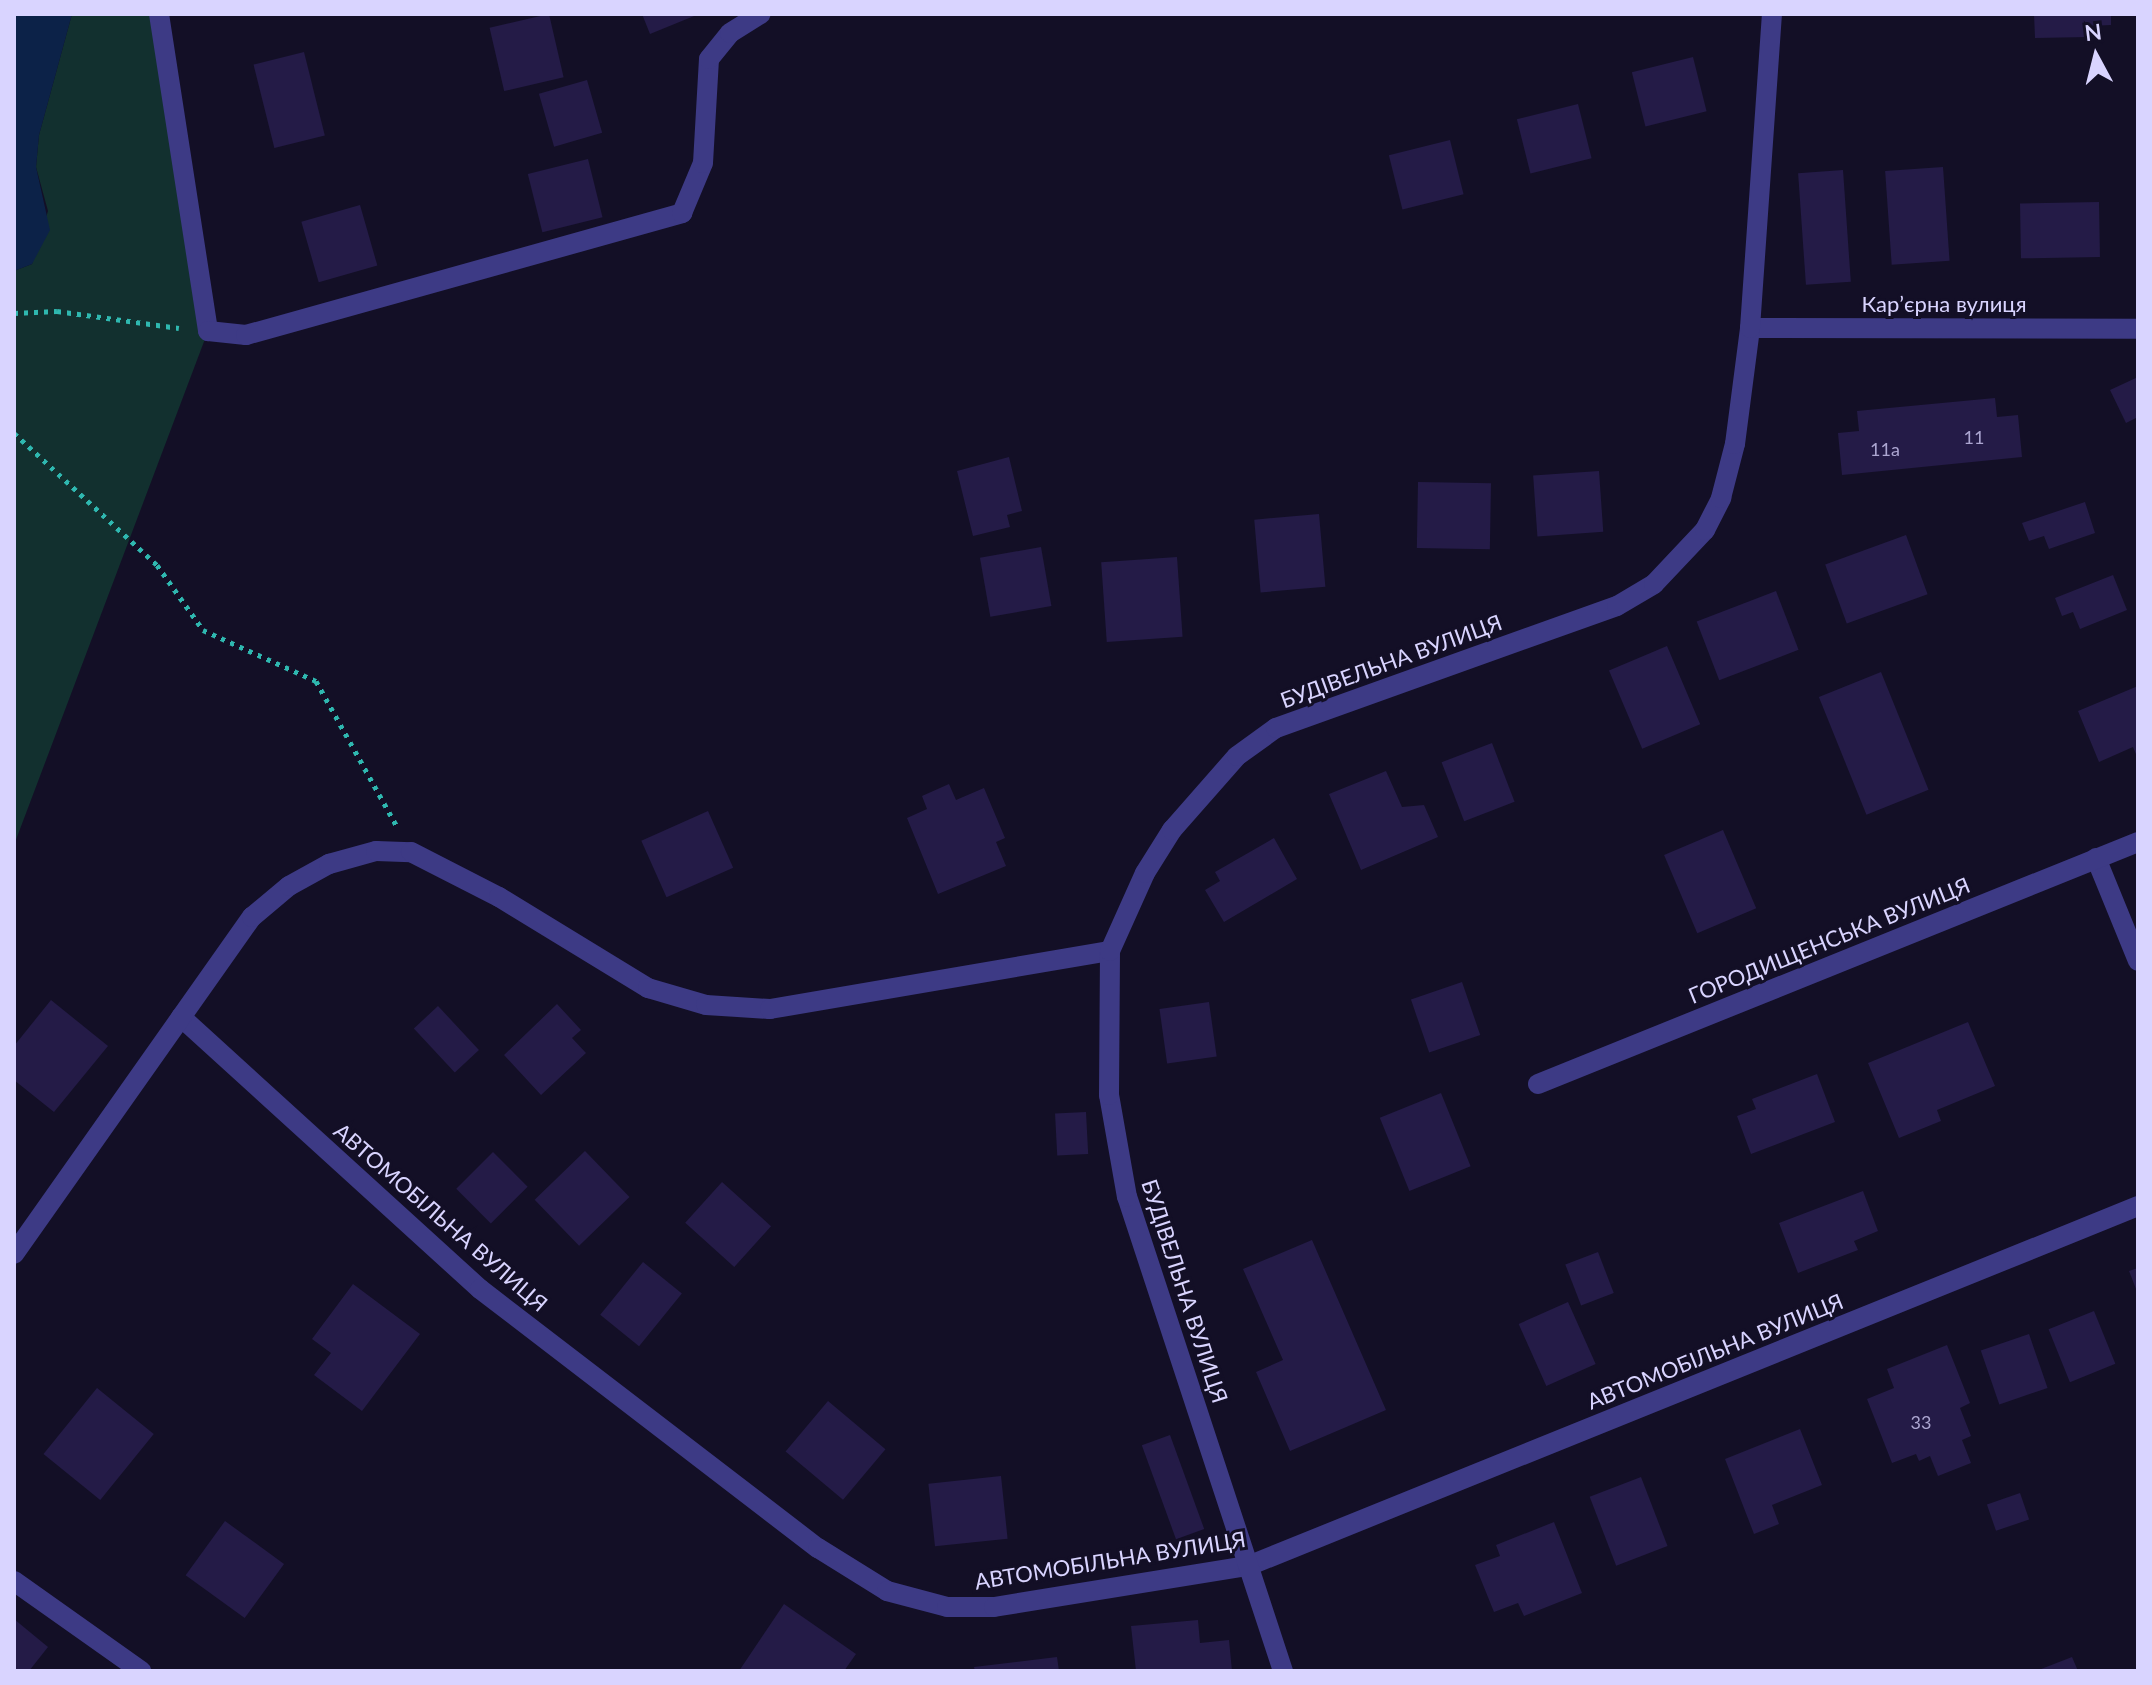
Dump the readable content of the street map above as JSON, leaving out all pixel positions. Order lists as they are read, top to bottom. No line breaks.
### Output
{"streets":{"street":["Карʼєрна вулиця","БУДІВЕЛЬНА ВУЛИЦЯ","ГОРОДИЩЕНСЬКА ВУЛИЦЯ","АВТОМОБІЛЬНА ВУЛИЦЯ"]},"crossings":[["Карʼєрна вулиця","БУДІВЕЛЬНА ВУЛИЦЯ"],["БУДІВЕЛЬНА ВУЛИЦЯ","АВТОМОБІЛЬНА ВУЛИЦЯ"]],"house_numbers":["11","11а","33"],"north":"top"}
